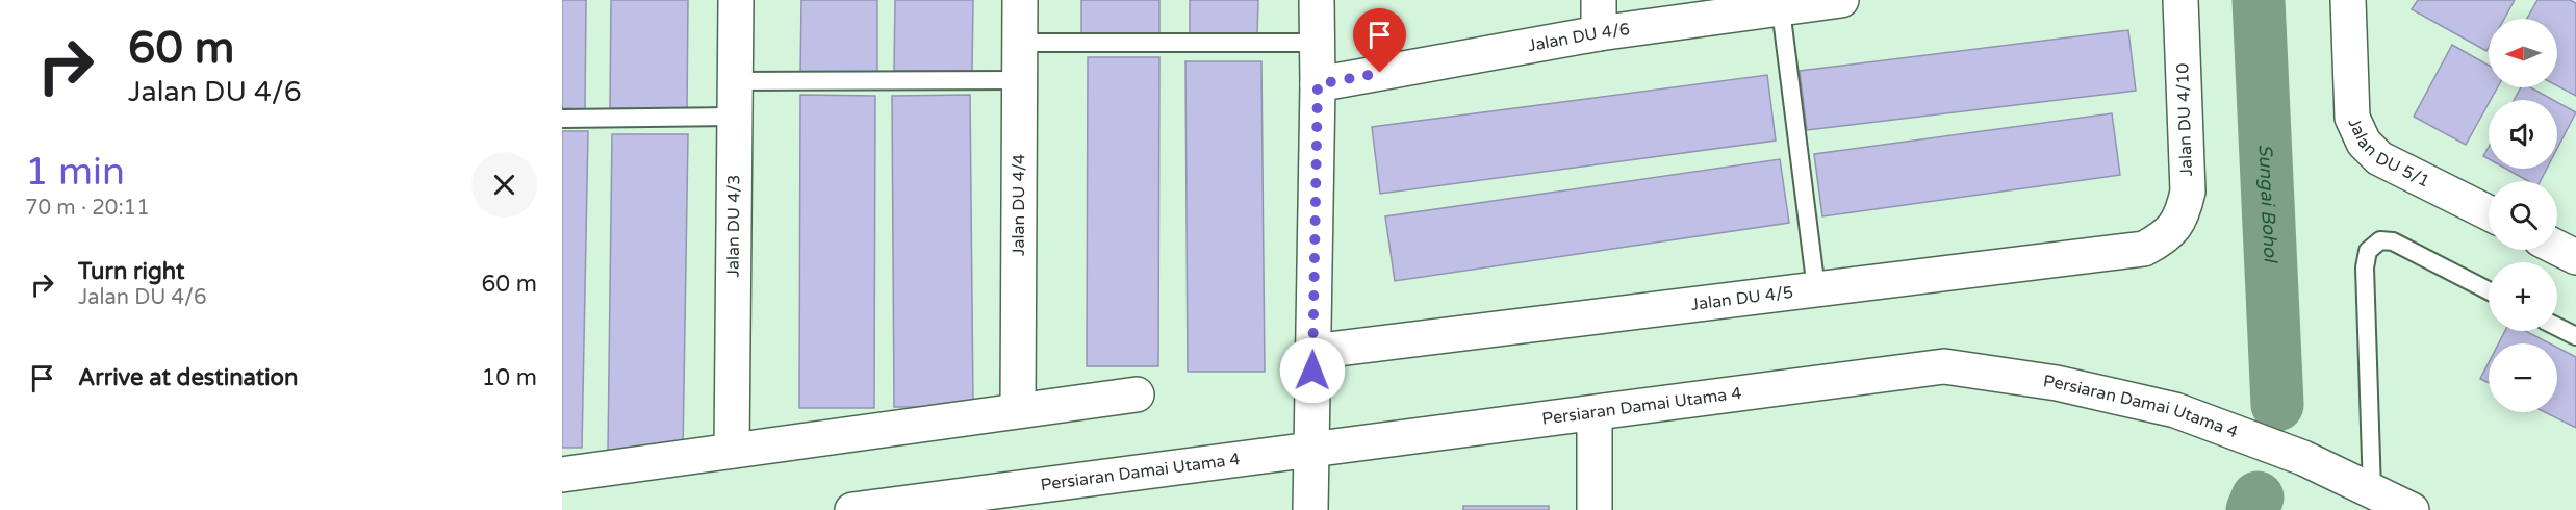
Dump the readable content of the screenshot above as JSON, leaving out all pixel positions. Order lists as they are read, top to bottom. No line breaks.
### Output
{"streets":{"street":["Jalan DU 4/6","Jalan DU 4/10","Jalan DU 5/1","Jalan DU 4/4","Jalan DU 4/3","Jalan DU 4/5","Persiaran Damai Utama 4"]},"crossings":[["Jalan DU 4/10","Jalan DU 4/5"]],"water":["Sungai Bohol"],"north":"left","page":{"turn":["60 m","Jalan DU 4/6"],"map_buttons":["+","−"],"heading":["1 min","70 m · 20:11"],"list":[{"name":"Turn right","note":"Jalan DU 4/6","value":"60 m"},{"name":"Arrive at destination","value":"10 m"}]}}
